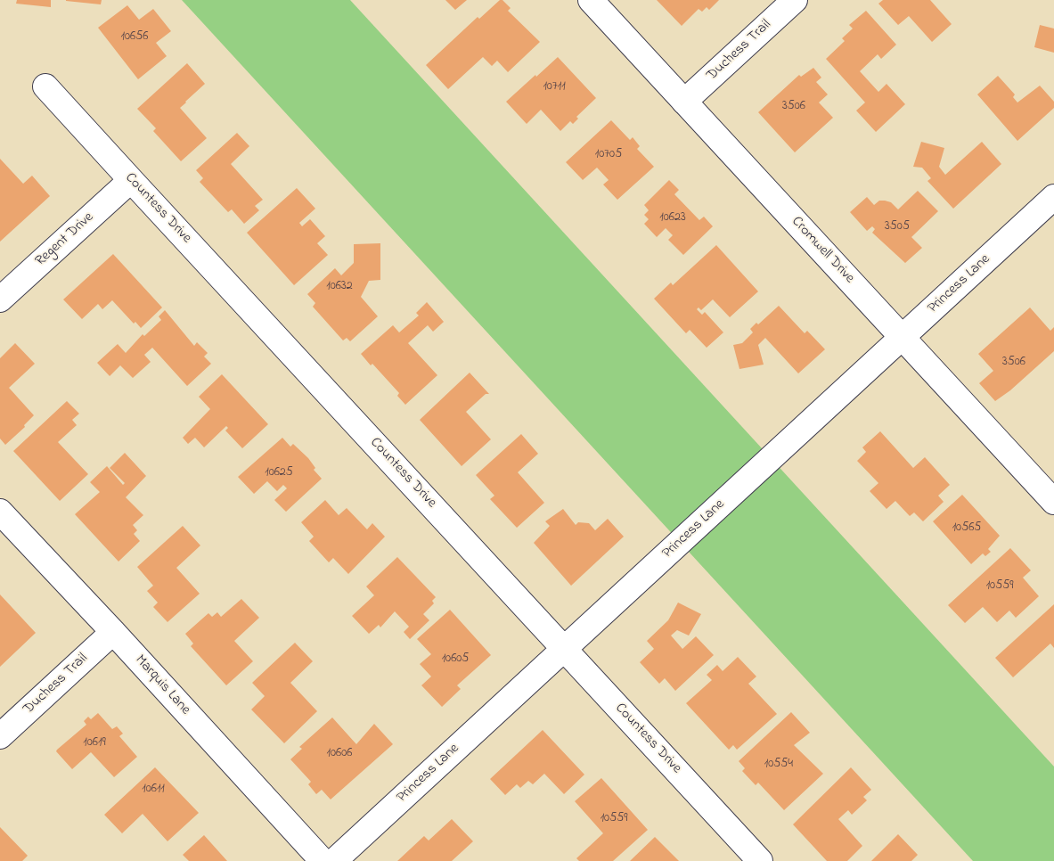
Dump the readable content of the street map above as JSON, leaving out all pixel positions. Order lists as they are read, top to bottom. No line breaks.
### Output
{"streets":{"street":["Duchess Trail","Countess Drive","Regent Drive","Cromwell Drive","Princess Lane","Marquis Lane"]},"crossings":[["Duchess Trail","Cromwell Drive"],["Duchess Trail","Marquis Lane"],["Countess Drive","Regent Drive"],["Countess Drive","Princess Lane"],["Cromwell Drive","Princess Lane"]],"house_numbers":["10656","10711","3506","10705","10623","3505","10632","3506","10625","10565","10559","10605","10619","10606","10554","10611","10559"]}
